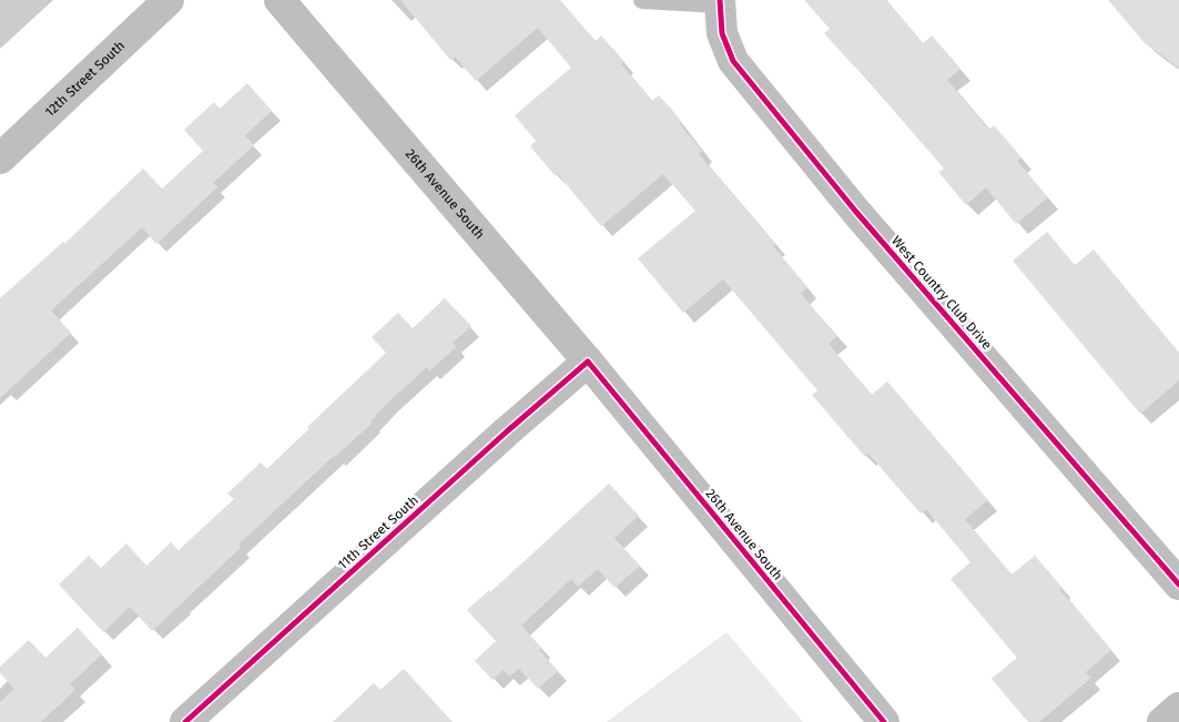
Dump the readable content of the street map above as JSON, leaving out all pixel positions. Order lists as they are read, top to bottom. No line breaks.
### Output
{"streets":{"street":["12th Street South","26th Avenue South","West Country Club Drive","11th Street South"]},"crossings":[["26th Avenue South","11th Street South"]]}
